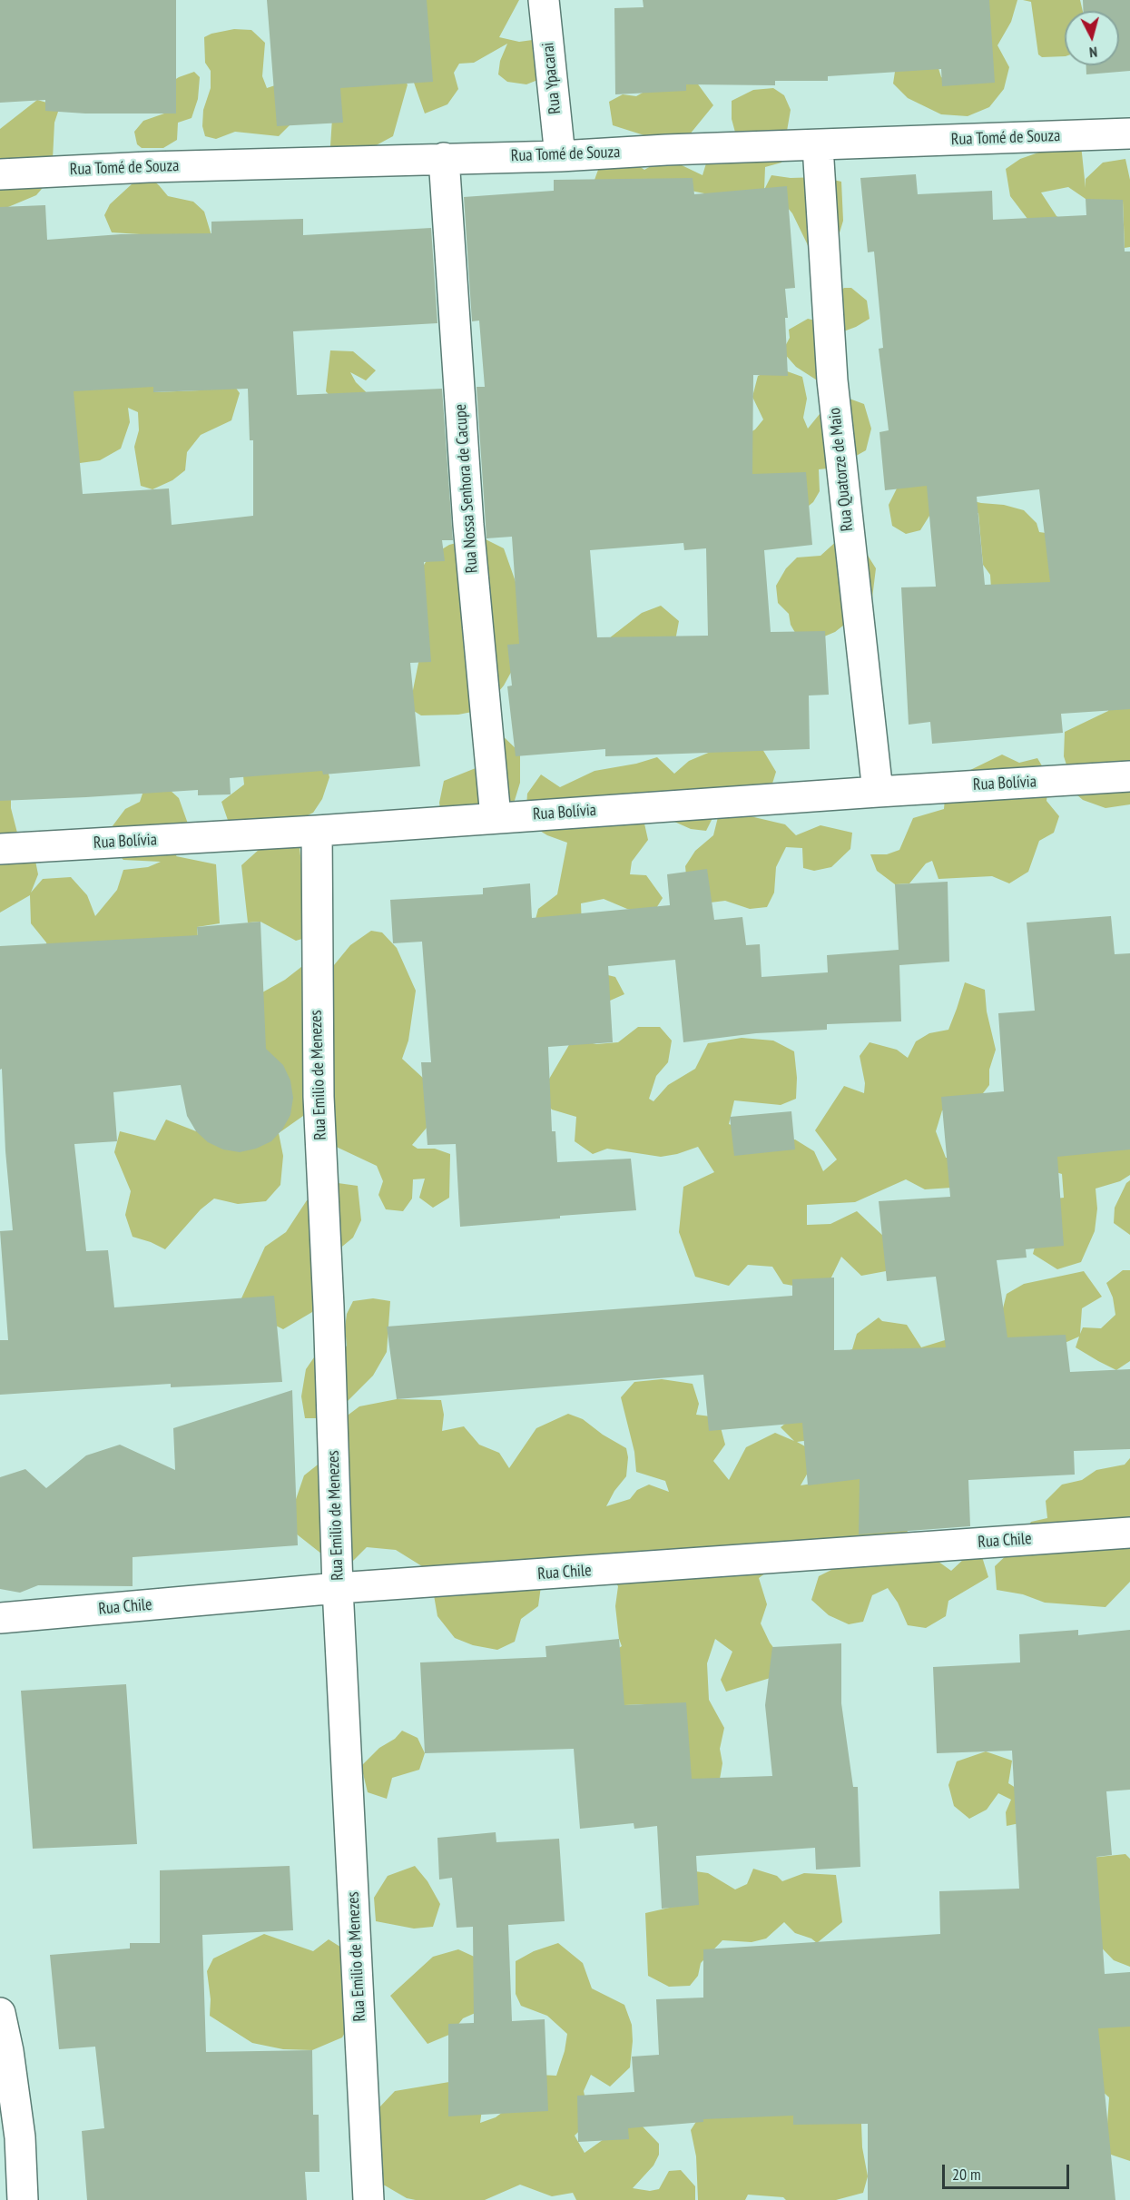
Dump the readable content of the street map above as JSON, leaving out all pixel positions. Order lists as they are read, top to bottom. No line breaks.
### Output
{"streets":{"street":["Rua Ypacarai","Rua Tomé de Souza","Rua Quatorze de Maio","Rua Nossa Senhora de Cacupe","Rua Bolívia","Rua Emilio de Menezes","Rua Chile"]},"crossings":[["Rua Ypacarai","Rua Tomé de Souza"],["Rua Tomé de Souza","Rua Quatorze de Maio"],["Rua Tomé de Souza","Rua Nossa Senhora de Cacupe"],["Rua Quatorze de Maio","Rua Bolívia"],["Rua Nossa Senhora de Cacupe","Rua Bolívia"],["Rua Bolívia","Rua Emilio de Menezes"],["Rua Emilio de Menezes","Rua Chile"]],"scale_bar":"20 m","north":"bottom"}
